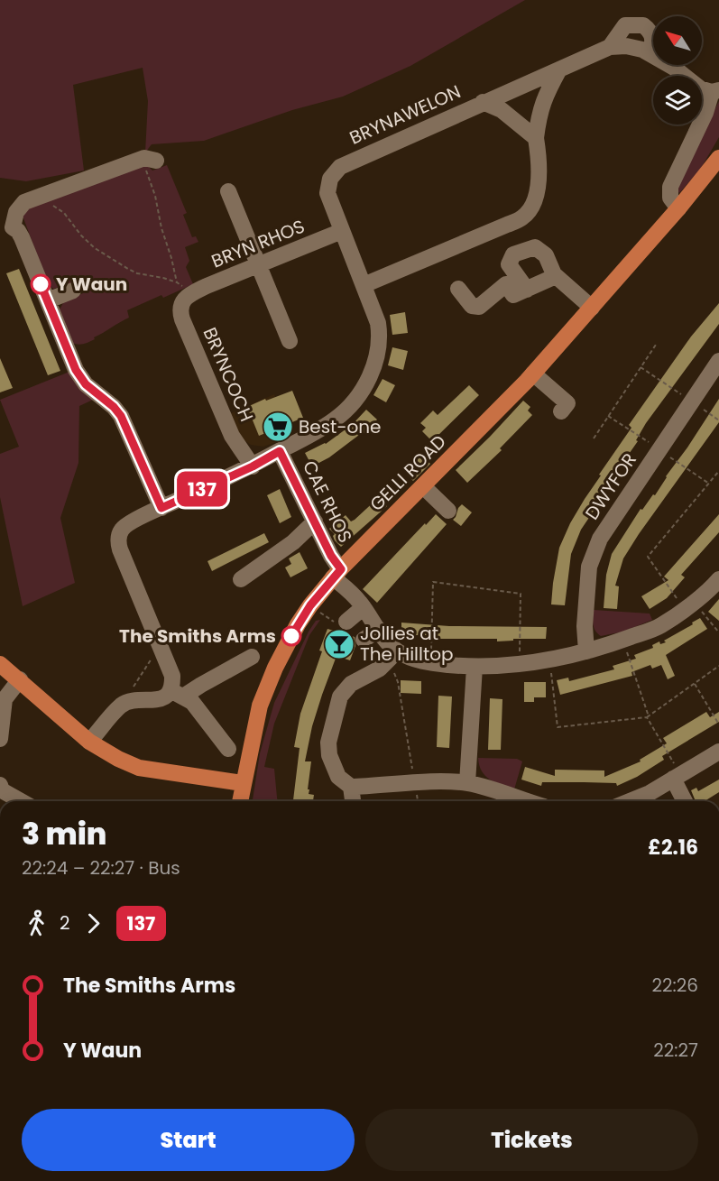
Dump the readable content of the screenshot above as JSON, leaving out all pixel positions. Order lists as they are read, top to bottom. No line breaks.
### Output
{"streets":{"main road":["GELLI ROAD"],"street":["BRYNAWELON","BRYN RHOS","BRYNCOCH","DWYFOR","CAE RHOS"]},"crossings":[["BRYNAWELON","BRYN RHOS"],["BRYNAWELON","BRYNCOCH"],["BRYNAWELON","GELLI ROAD"],["BRYNAWELON","CAE RHOS"],["BRYN RHOS","BRYNCOCH"],["GELLI ROAD","CAE RHOS"]],"places":{"other":["Y Waun","The Smiths Arms"],"supermarket":["Best-one"],"bar":["Jollies at The Hilltop"]},"lines":["bus line 137"],"north":"top left","page":{"on_map":"137","heading":["3 min","22:24 – 22:27 · Bus","£2.16"],"legs":["2","137"],"list":[{"name":"The Smiths Arms","value":"22:26"},{"name":"Y Waun","value":"22:27"}],"buttons":["Start","Tickets"]}}
